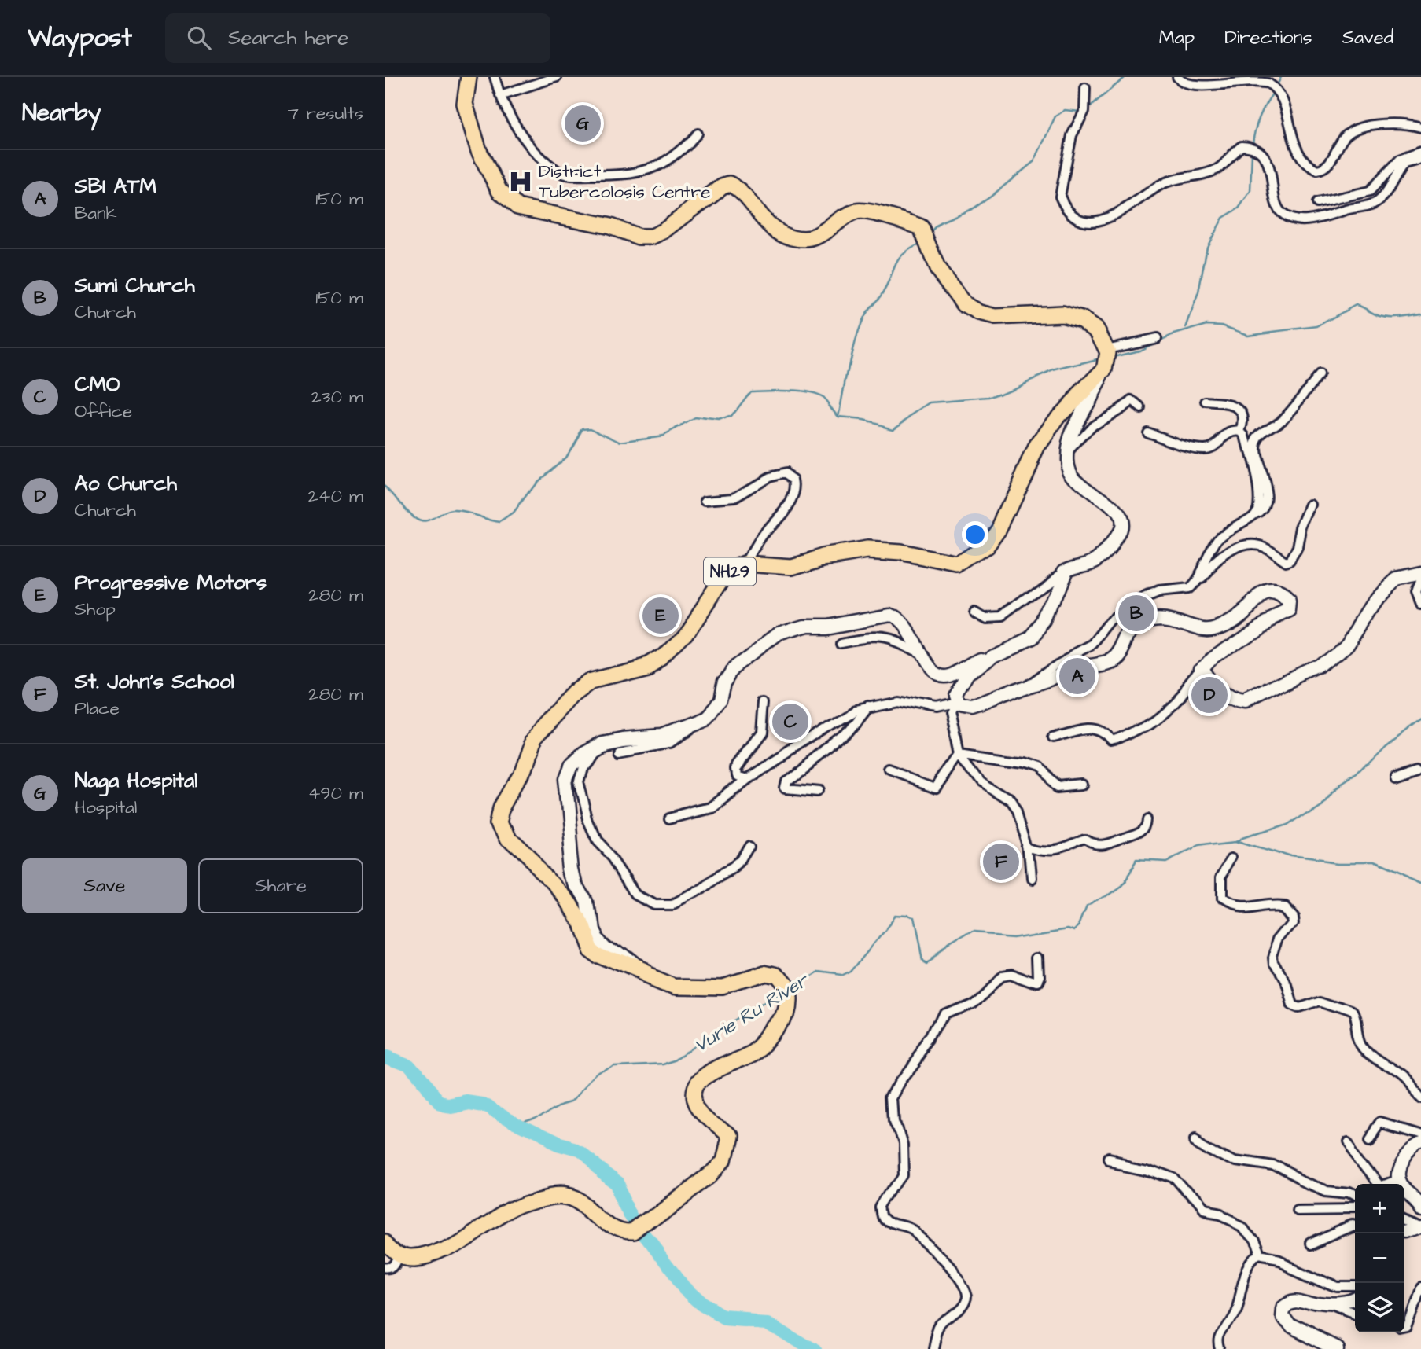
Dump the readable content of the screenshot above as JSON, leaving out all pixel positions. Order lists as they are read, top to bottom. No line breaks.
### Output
{"streets":{"highway":["NH29"]},"water":["Vurie Ru River"],"places":{"hospital":["District Tubercolosis Centre"]},"page":{"header":"Waypost","search":"Search here","nav":["Map","Directions","Saved"],"heading":["Nearby","7 results"],"pins":["G","B","E","A","D","C","F"],"list":[{"mark":"A","name":"SBI ATM","note":"Bank","value":"150 m"},{"mark":"B","name":"Sumi Church","note":"Church","value":"150 m"},{"mark":"C","name":"CMO","note":"Office","value":"230 m"},{"mark":"D","name":"Ao Church","note":"Church","value":"240 m"},{"mark":"E","name":"Progressive Motors","note":"Shop","value":"280 m"},{"mark":"F","name":"St. John's School","note":"Place","value":"280 m"},{"mark":"G","name":"Naga Hospital","note":"Hospital","value":"490 m"}],"buttons":["Save","Share"],"map_buttons":["+","−"]}}
